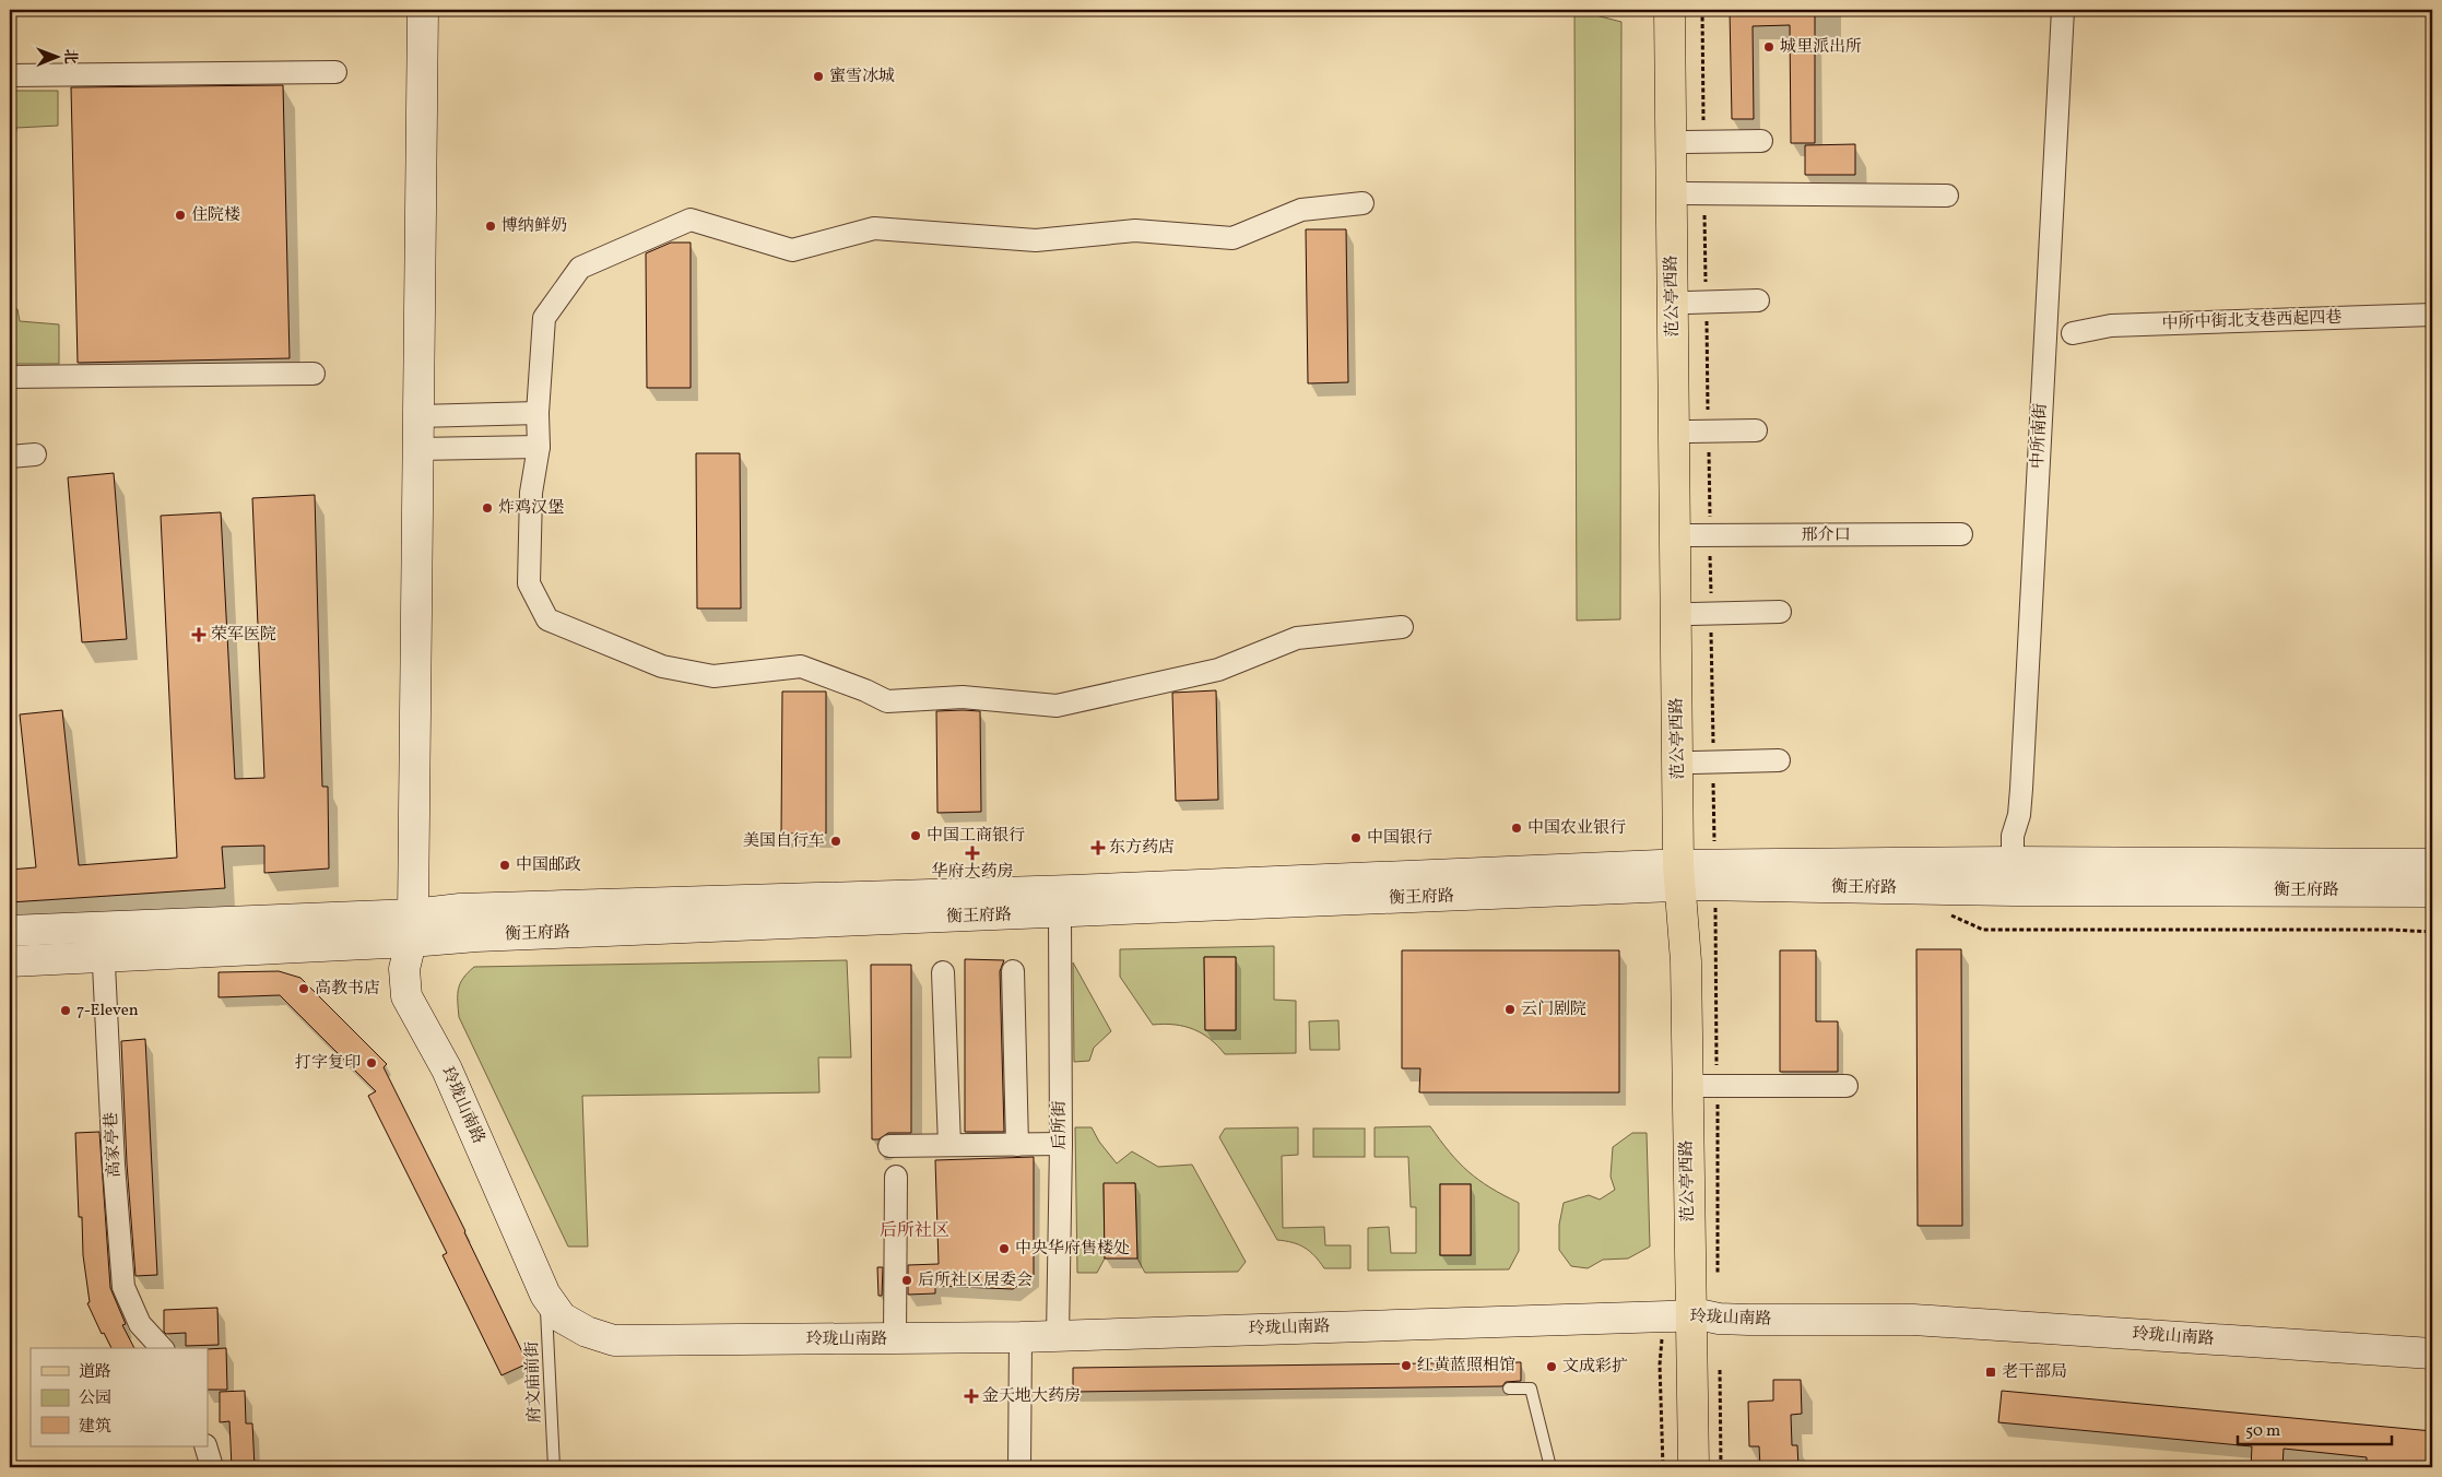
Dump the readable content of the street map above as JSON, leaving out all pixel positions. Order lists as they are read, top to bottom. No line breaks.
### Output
{"streets":{"main road":["范公亭西路","衡王府路","玲珑山南路"],"street":["中所中街北支巷西起四巷","中所南街","邢介口","后所街","高家亭巷"],"lane":["府文庙前街"]},"crossings":[["范公亭西路","邢介口"],["范公亭西路","衡王府路"],["范公亭西路","玲珑山南路"],["中所南街","衡王府路"],["衡王府路","玲珑山南路"],["衡王府路","后所街"],["玲珑山南路","后所街"],["玲珑山南路","府文庙前街"]],"districts":["后所社区"],"places":{"other":["城里派出所","蜜雪冰城","住院楼","博纳鲜奶","炸鸡汉堡","中国农业银行","中国工商银行","中国银行","美国自行车","中国邮政","高教书店","云门剧院","7-Eleven","打字复印","中央华府售楼处","后所社区居委会","红黄蓝照相馆","文成彩扩"],"health":["荣军医院","东方药店","华府大药房","金天地大药房"],"transit":["老干部局"]},"legend":["道路","公园","建筑"],"scale_bar":"50 m","north":"right"}
